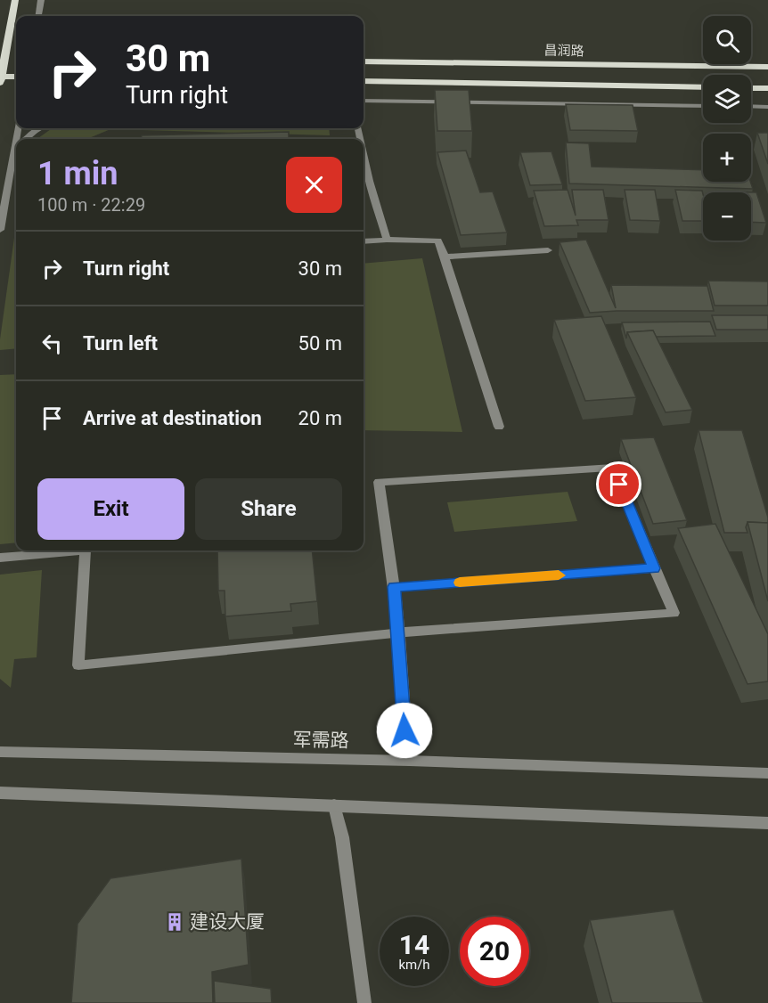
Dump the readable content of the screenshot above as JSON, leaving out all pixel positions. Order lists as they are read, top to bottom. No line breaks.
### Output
{"streets":{"main road":["昌润路"],"street":["军需路"]},"places":{"building":["建设大厦"]},"page":{"map_buttons":["+","−"],"turn":["30 m","Turn right"],"heading":["1 min","100 m · 22:29"],"list":[{"name":"Turn right","value":"30 m"},{"name":"Turn left","value":"50 m"},{"name":"Arrive at destination","value":"20 m"}],"buttons":["Exit","Share"],"speed":"14 km/h","limit":"20"}}
